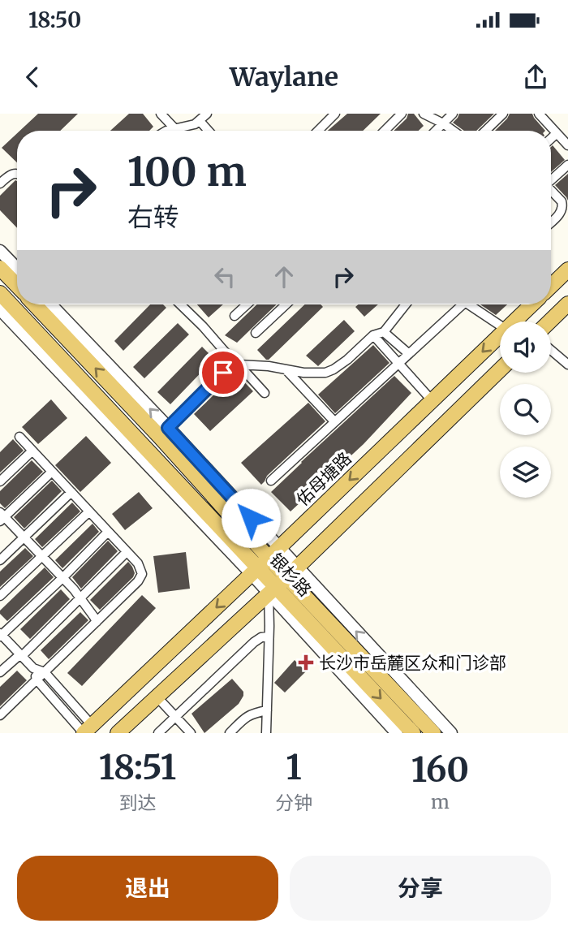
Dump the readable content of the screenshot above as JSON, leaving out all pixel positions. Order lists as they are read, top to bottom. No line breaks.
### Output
{"streets":{"main road":["佑母塘路","银杉路"]},"crossings":[["佑母塘路","银杉路"]],"places":{"health":["长沙市岳麓区众和门诊部"]},"page":{"status":"18:50","header":"Waylane","turn":["100 m","右转"],"eta":["18:51","到达","1","分钟","160","m"],"buttons":["退出","分享"]}}
